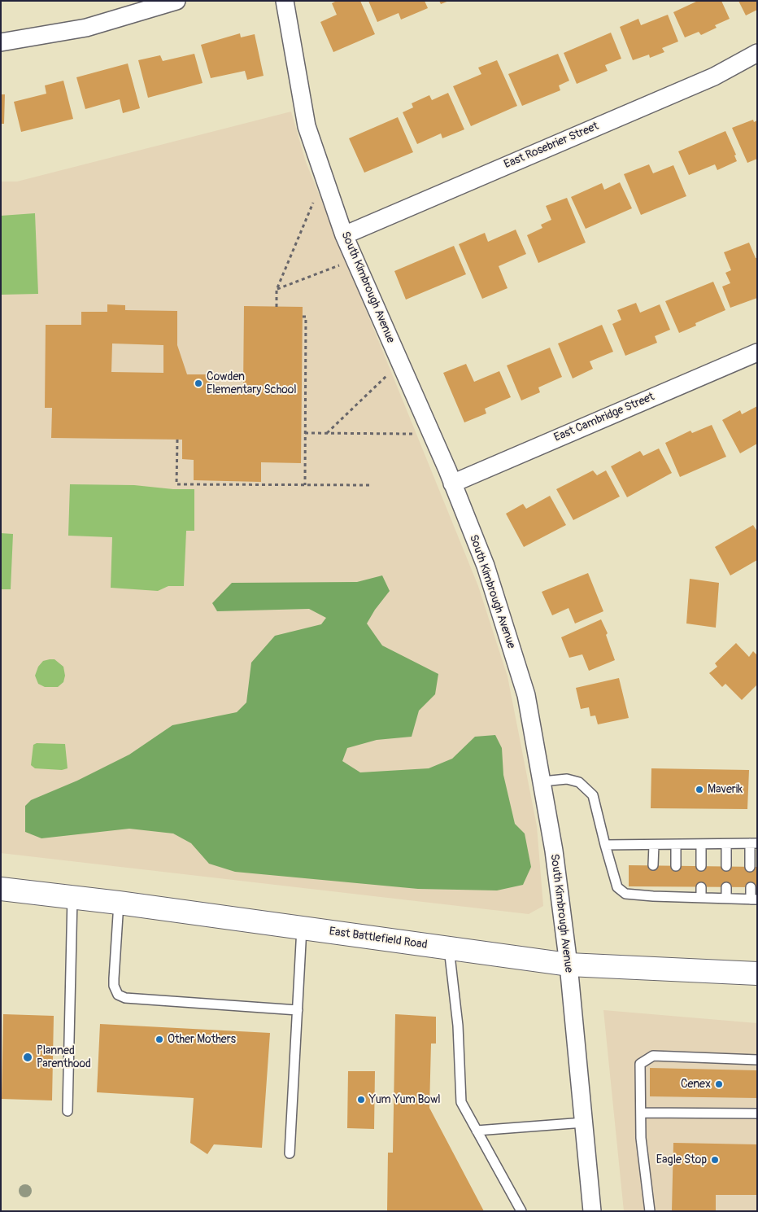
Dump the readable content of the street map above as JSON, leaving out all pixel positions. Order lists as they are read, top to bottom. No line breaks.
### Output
{"streets":{"main road":["East Battlefield Road"],"street":["East Rosebrier Street","South Kimbrough Avenue","East Cambridge Street"]},"crossings":[["East Rosebrier Street","South Kimbrough Avenue"],["South Kimbrough Avenue","East Cambridge Street"],["South Kimbrough Avenue","East Battlefield Road"]],"places":["Cowden Elementary School","Maverik","Other Mothers","Planned Parenthood","Cenex","Yum Yum Bowl","Eagle Stop"]}
